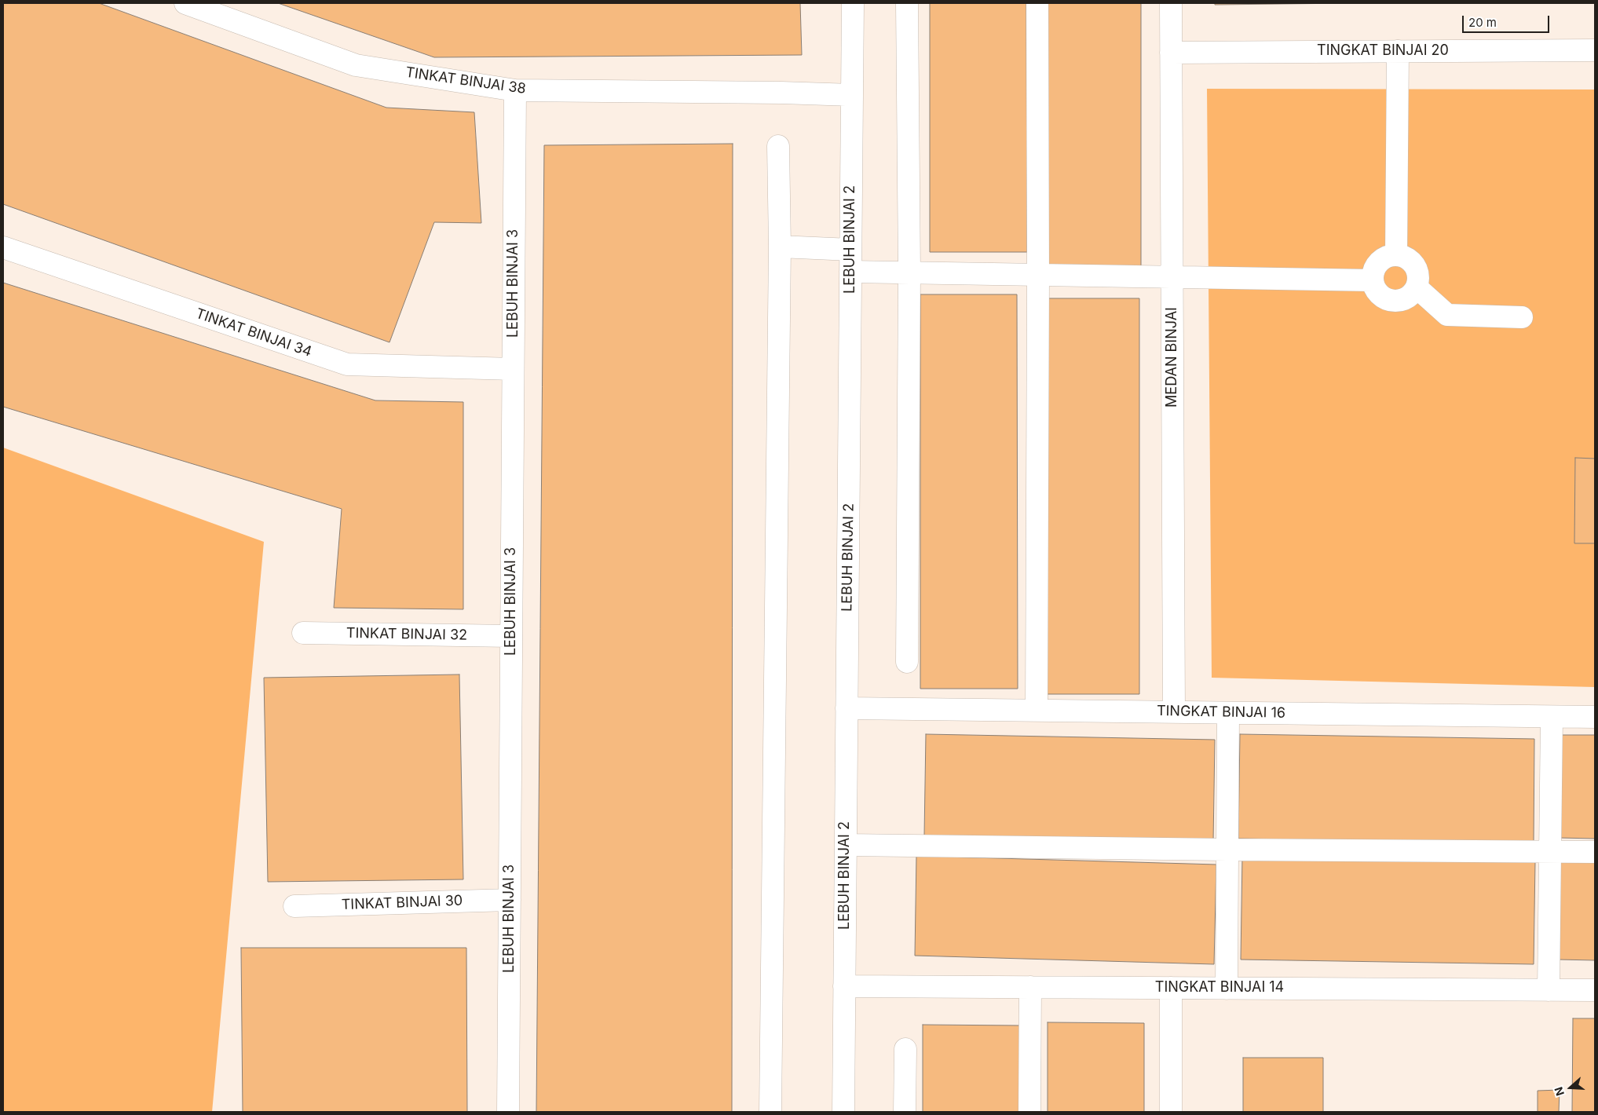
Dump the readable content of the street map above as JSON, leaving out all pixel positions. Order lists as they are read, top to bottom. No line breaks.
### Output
{"streets":{"street":["TINGKAT BINJAI 20","TINKAT BINJAI 38","LEBUH BINJAI 2","LEBUH BINJAI 3","TINKAT BINJAI 34","MEDAN BINJAI","TINKAT BINJAI 32","TINGKAT BINJAI 16","TINKAT BINJAI 30","TINGKAT BINJAI 14"]},"crossings":[["TINGKAT BINJAI 20","MEDAN BINJAI"],["TINKAT BINJAI 38","LEBUH BINJAI 2"],["TINKAT BINJAI 38","LEBUH BINJAI 3"],["LEBUH BINJAI 2","TINGKAT BINJAI 16"],["LEBUH BINJAI 2","TINGKAT BINJAI 14"],["LEBUH BINJAI 3","TINKAT BINJAI 34"],["LEBUH BINJAI 3","TINKAT BINJAI 32"],["LEBUH BINJAI 3","TINKAT BINJAI 30"],["MEDAN BINJAI","TINGKAT BINJAI 16"]],"scale_bar":"20 m","north":"left"}
